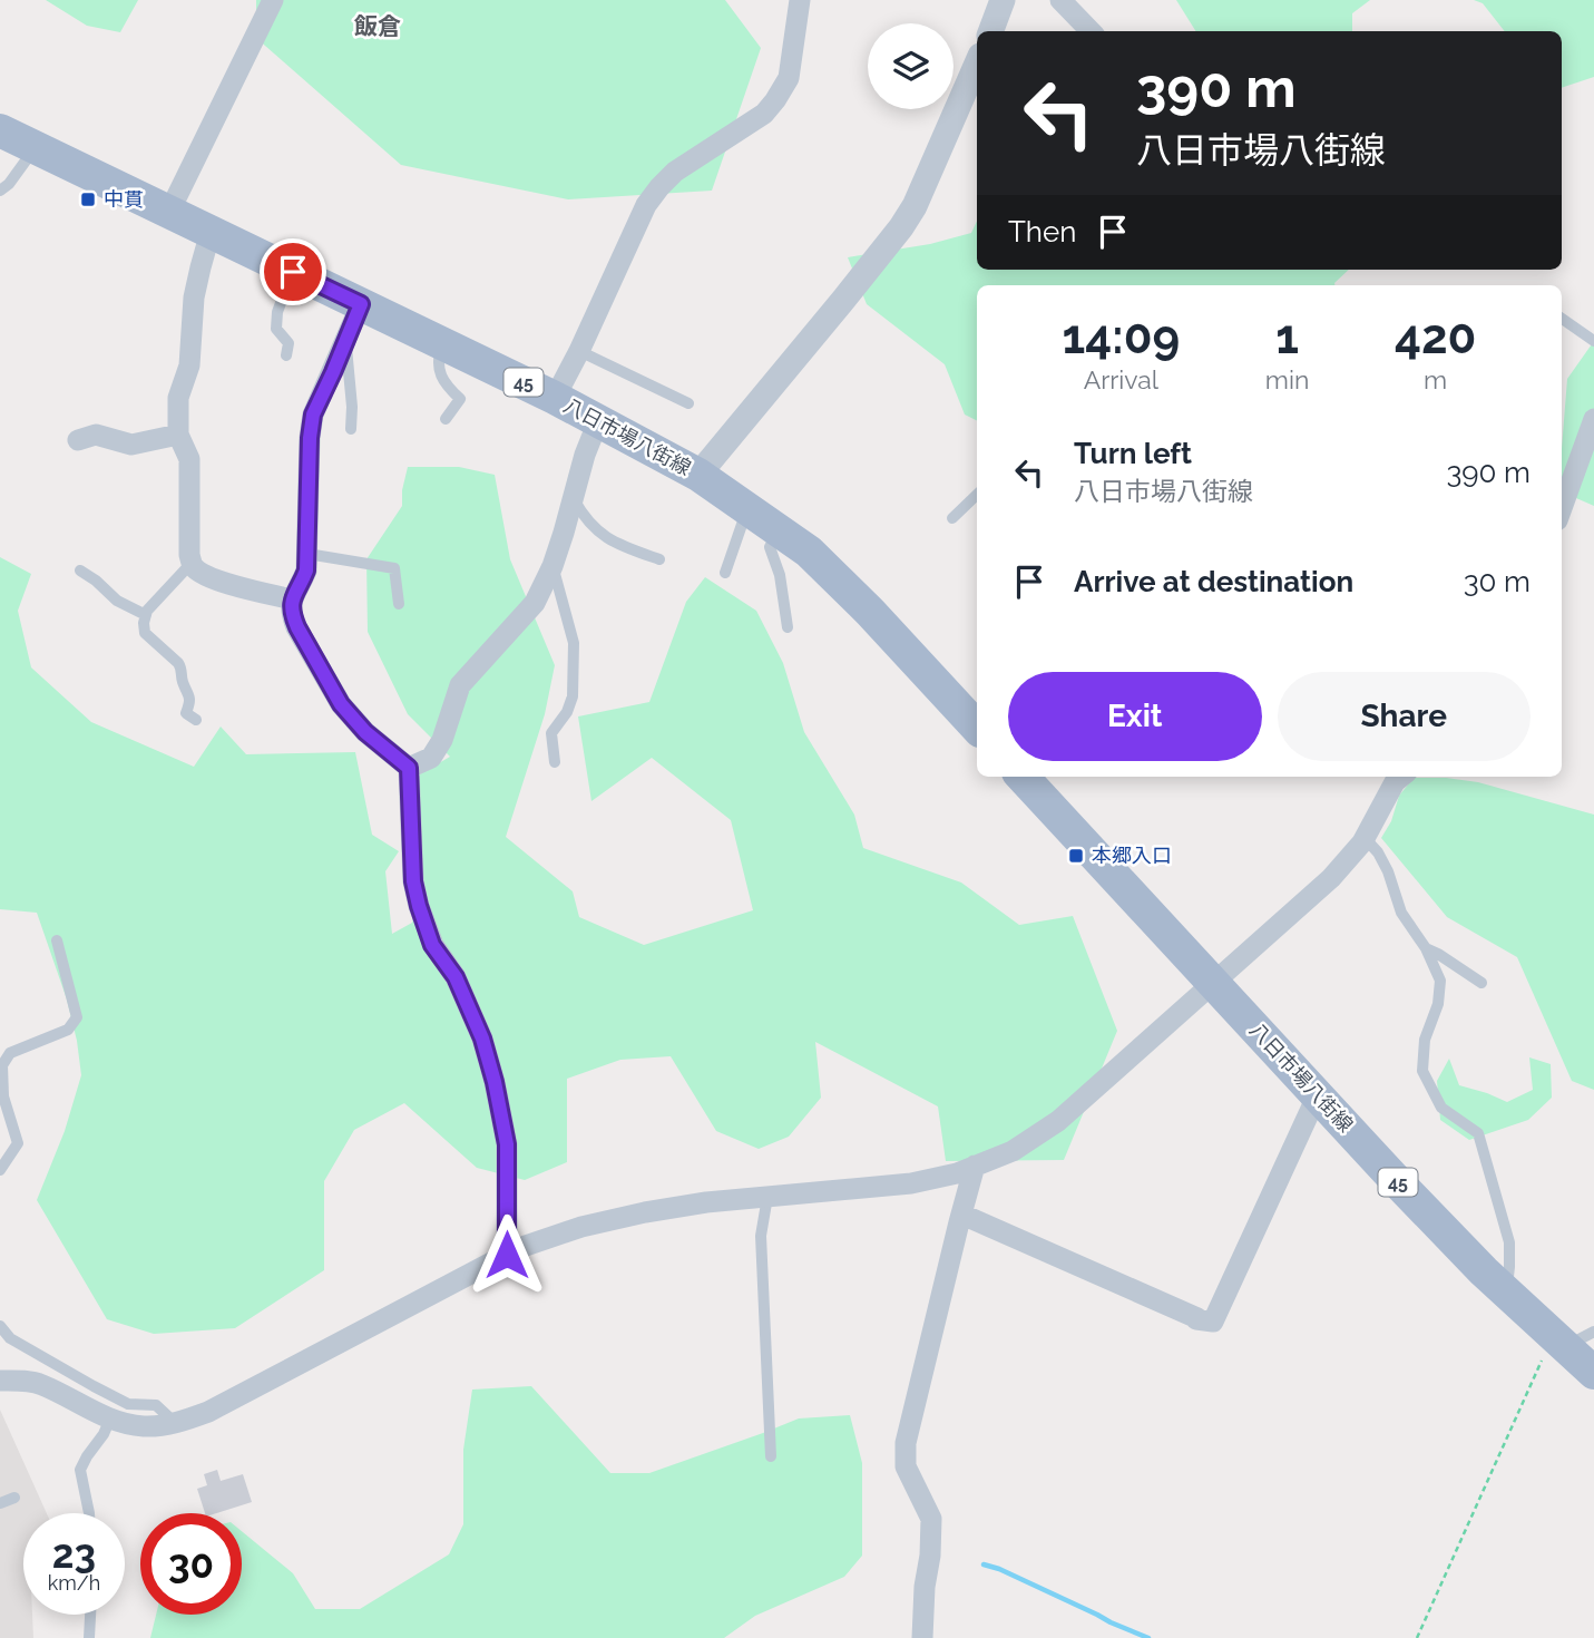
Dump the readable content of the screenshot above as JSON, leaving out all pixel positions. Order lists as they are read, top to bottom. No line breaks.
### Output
{"streets":{"main road":["45","八日市場八街線"]},"districts":["飯倉"],"places":{"transit":["中貫","本郷入口"]},"page":{"turn":["390 m","八日市場八街線"],"then":"Then","eta":["14:09","Arrival","1","min","420","m"],"list":[{"name":"Turn left","note":"八日市場八街線","value":"390 m"},{"name":"Arrive at destination","value":"30 m"}],"buttons":["Exit","Share"],"speed":"23 km/h","limit":"30"}}
